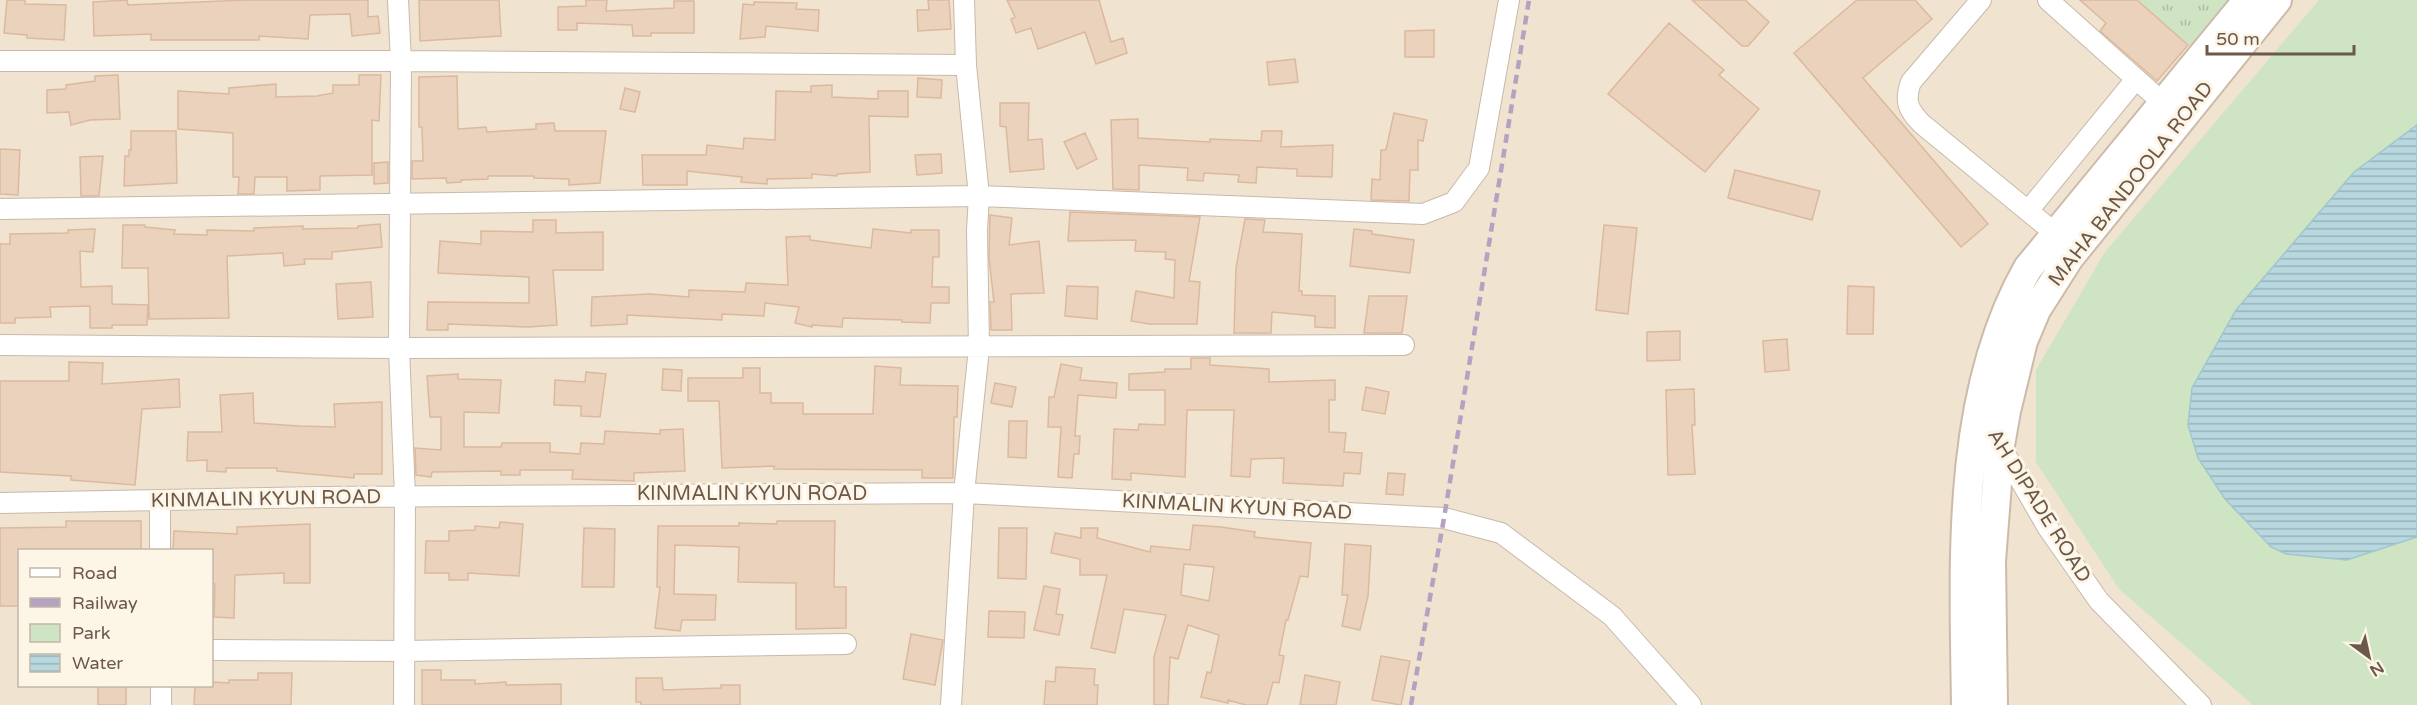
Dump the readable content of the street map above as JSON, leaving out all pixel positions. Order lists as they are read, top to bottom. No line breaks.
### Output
{"streets":{"main road":["MAHA BANDOOLA ROAD"],"street":["KINMALIN KYUN ROAD","AH DIPADE ROAD"]},"crossings":[["MAHA BANDOOLA ROAD","AH DIPADE ROAD"]],"legend":["Road","Railway","Park","Water"],"scale_bar":"50 m","north":"bottom right"}
